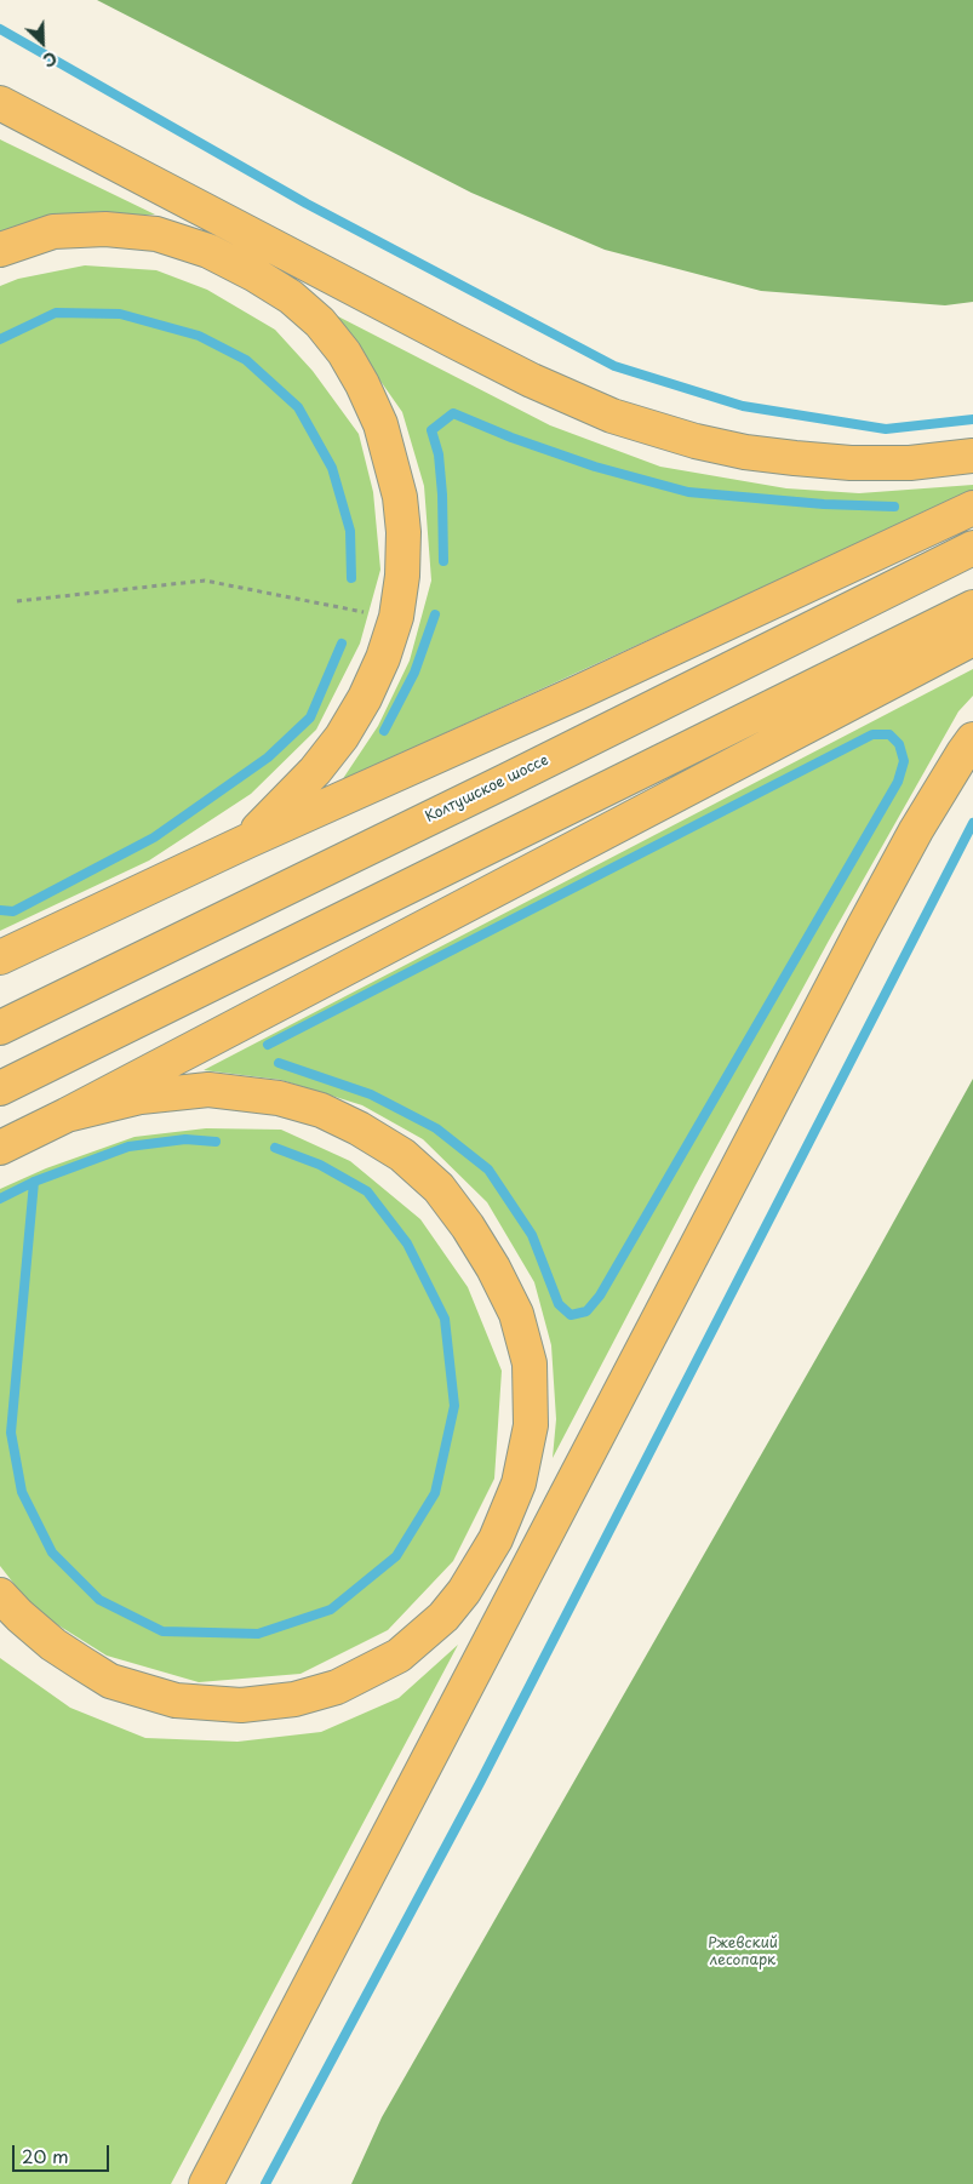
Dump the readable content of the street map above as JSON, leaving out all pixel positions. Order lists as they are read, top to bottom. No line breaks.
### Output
{"streets":{"main road":["Колтушское шоссе"]},"parks":["Ржевский лесопарк"],"scale_bar":"20 m","north":"bottom right"}
